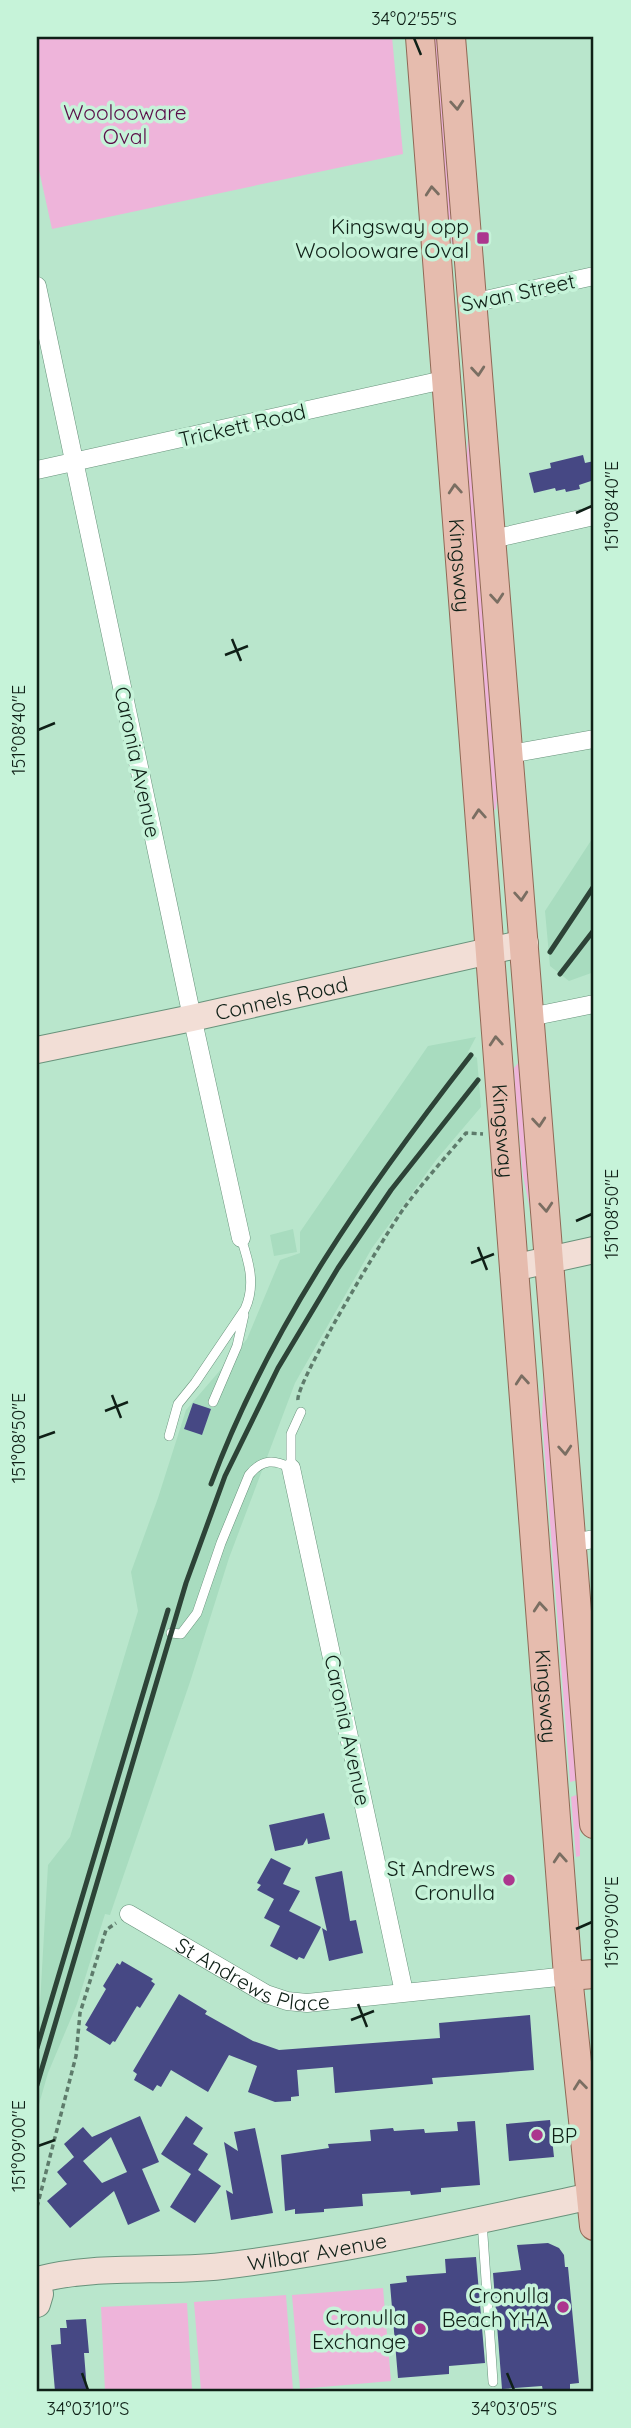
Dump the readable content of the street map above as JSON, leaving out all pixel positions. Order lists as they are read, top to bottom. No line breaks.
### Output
{"streets":{"main road":["Swan Street","Kingsway"],"street":["Trickett Road","Caronia Avenue","Connels Road","St Andrews Place","Wilbar Avenue"]},"crossings":[["Swan Street","Kingsway"],["Trickett Road","Kingsway"],["Trickett Road","Caronia Avenue"],["Kingsway","Connels Road"],["Kingsway","St Andrews Place"],["Kingsway","Wilbar Avenue"],["Caronia Avenue","Connels Road"],["Caronia Avenue","St Andrews Place"]],"parks":["Woolooware Oval"],"places":{"transit":["Kingsway opp Woolooware Oval"],"other":["St Andrews Cronulla","BP","Cronulla Beach YHA","Cronulla Exchange"]},"coordinates":["34°02'55\"S","151°08'40\"E","151°08'50\"E","151°09'00\"E","34°03'10\"S","34°03'05\"S"]}
